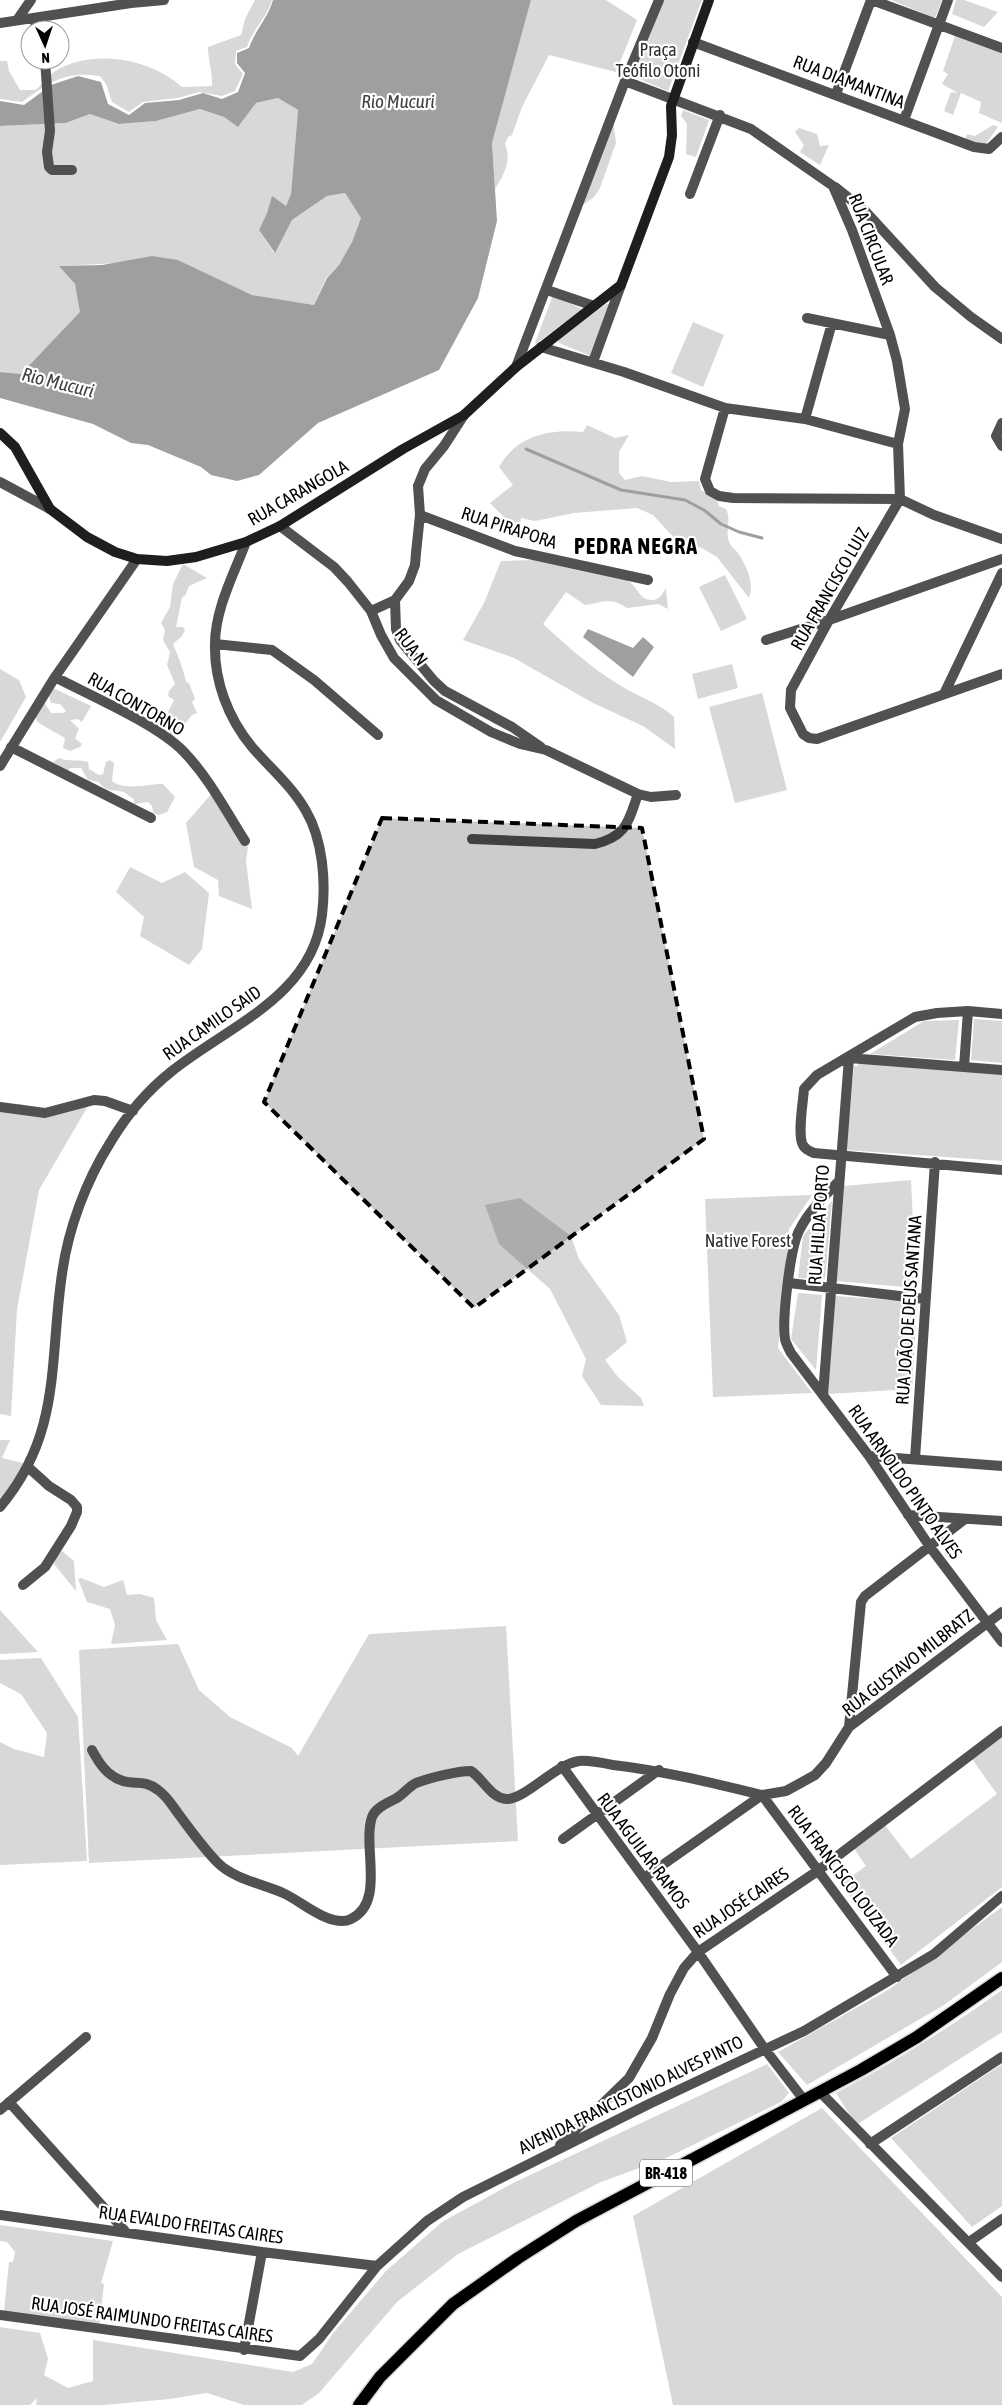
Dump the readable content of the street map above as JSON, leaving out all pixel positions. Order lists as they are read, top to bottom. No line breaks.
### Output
{"streets":{"main road":["RUA CARANGOLA","BR-418"],"street":["RUA DIAMANTINA","RUA CIRCULAR","RUA PIRAPORA","RUA FRANCISCO LUIZ","RUA N","RUA CONTORNO","RUA CAMILO SAID","RUA HILDA PORTO","RUA JOÃO DE DEUS SANTANA","RUA ARNOLDO PINTO ALVES","RUA GUSTAVO MILBRATZ","RUA AGUILAR RAMOS","RUA FRANCISCO LOUZADA","RUA JOSÉ CAIRES","AVENIDA FRANCISTONIO ALVES PINTO","RUA EVALDO FREITAS CAIRES","RUA JOSÉ RAIMUNDO FREITAS CAIRES"]},"crossings":[["RUA CARANGOLA","RUA N"],["RUA CARANGOLA","RUA CAMILO SAID"],["RUA HILDA PORTO","RUA ARNOLDO PINTO ALVES"],["RUA ARNOLDO PINTO ALVES","RUA GUSTAVO MILBRATZ"],["RUA GUSTAVO MILBRATZ","RUA AGUILAR RAMOS"],["RUA GUSTAVO MILBRATZ","RUA FRANCISCO LOUZADA"],["RUA AGUILAR RAMOS","RUA JOSÉ CAIRES"],["RUA AGUILAR RAMOS","AVENIDA FRANCISTONIO ALVES PINTO"],["RUA AGUILAR RAMOS","BR-418"],["RUA FRANCISCO LOUZADA","RUA JOSÉ CAIRES"],["RUA FRANCISCO LOUZADA","AVENIDA FRANCISTONIO ALVES PINTO"],["RUA JOSÉ CAIRES","AVENIDA FRANCISTONIO ALVES PINTO"],["AVENIDA FRANCISTONIO ALVES PINTO","RUA EVALDO FREITAS CAIRES"],["AVENIDA FRANCISTONIO ALVES PINTO","RUA JOSÉ RAIMUNDO FREITAS CAIRES"]],"districts":["PEDRA NEGRA"],"water":["Rio Mucuri"],"parks":["Praça Teófilo Otoni","Native Forest"],"north":"bottom"}
